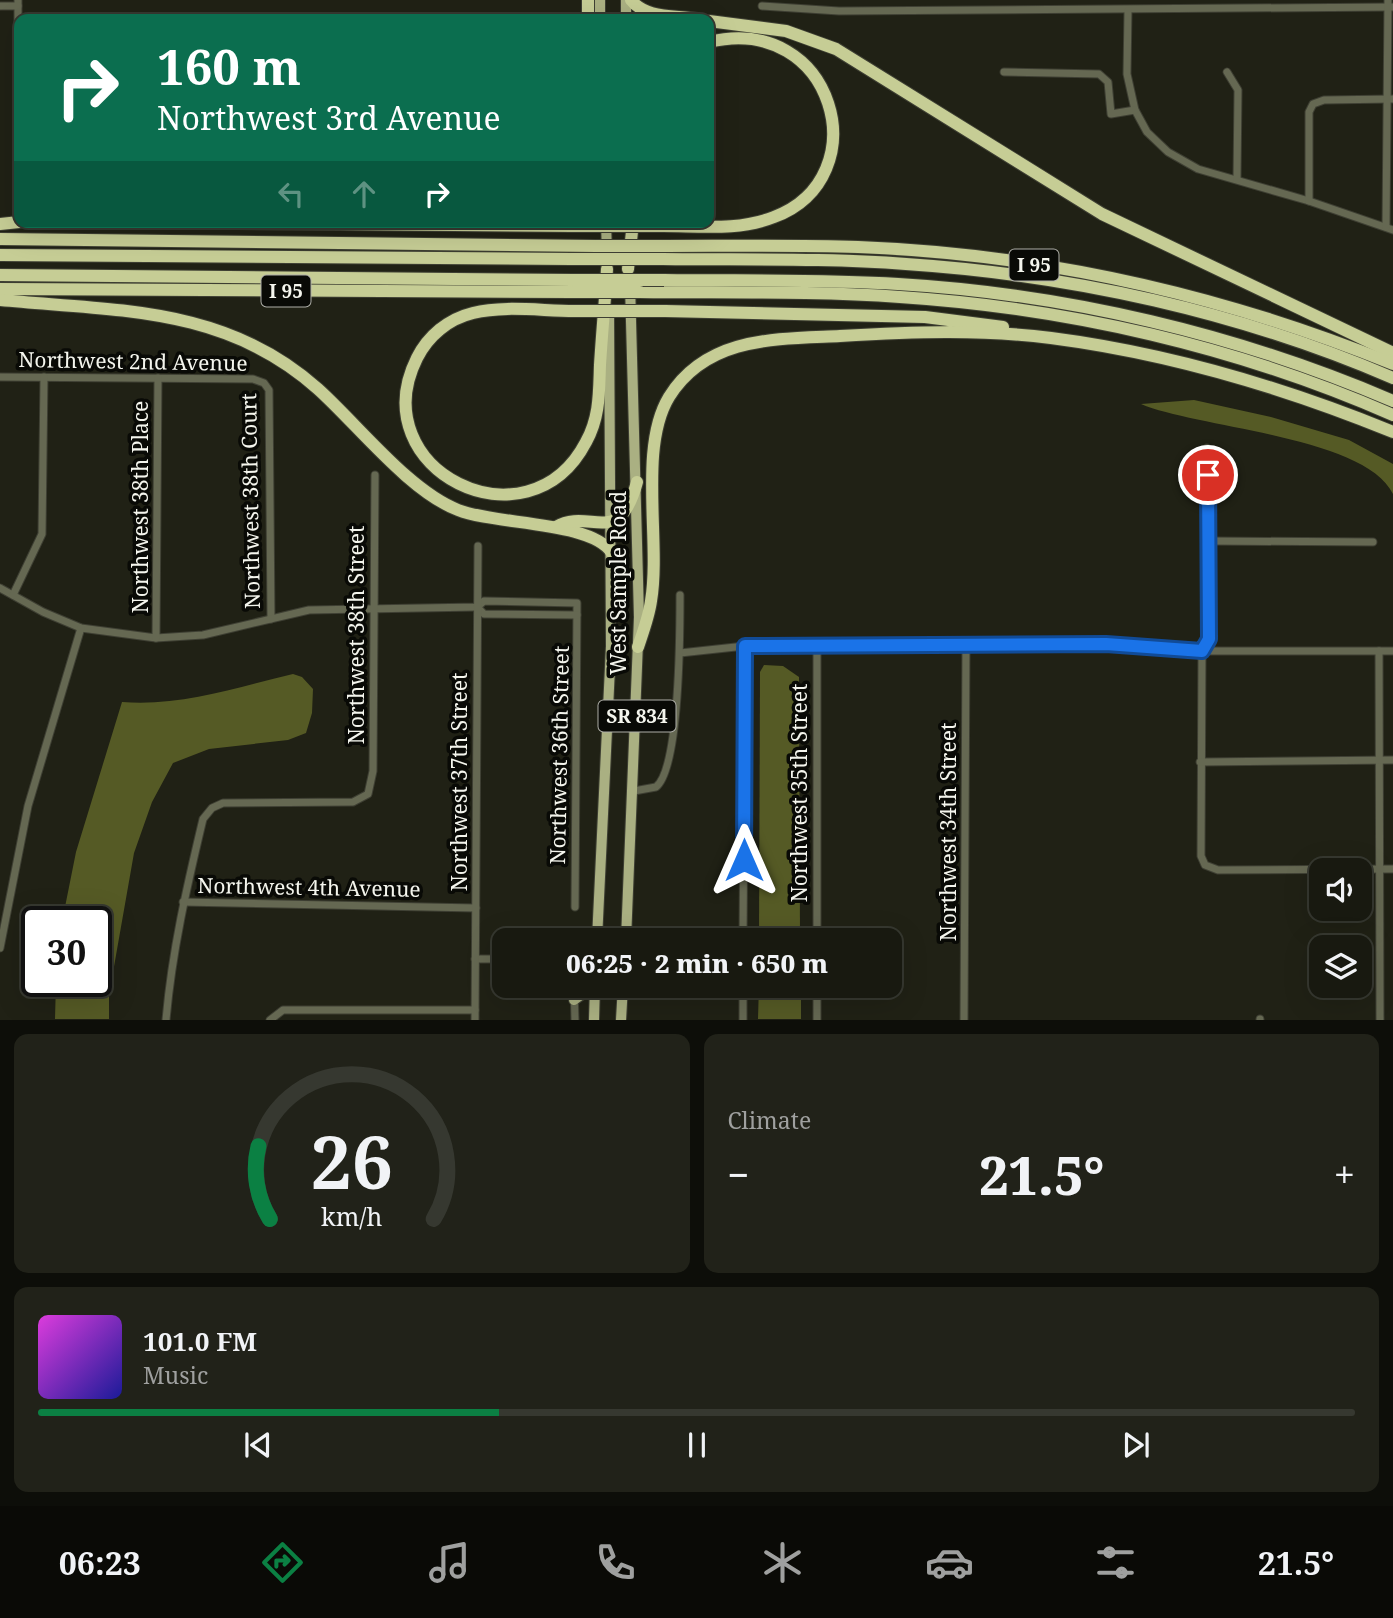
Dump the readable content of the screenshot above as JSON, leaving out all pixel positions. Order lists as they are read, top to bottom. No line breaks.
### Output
{"streets":{"highway":["I 95"],"main road":["West Sample Road","SR 834"],"street":["Northwest 2nd Avenue","Northwest 38th Court","Northwest 38th Place","Northwest 38th Street","Northwest 36th Street","Northwest 37th Street","Northwest 35th Street","Northwest 34th Street","Northwest 4th Avenue"]},"crossings":[["Northwest 2nd Avenue","Northwest 38th Court"],["Northwest 2nd Avenue","Northwest 38th Place"],["West Sample Road","SR 834"],["Northwest 38th Street","Northwest 4th Avenue"],["Northwest 36th Street","Northwest 37th Street"],["Northwest 37th Street","Northwest 4th Avenue"]],"page":{"turn":["160 m","Northwest 3rd Avenue"],"limit":"30","trip":"06:25 · 2 min · 650 m","tile":"Climate","heat":["−","21.5°","+"],"song":["101.0 FM","Music"],"tabs":["06:23","21.5°"],"gauge":["26","km/h"]}}
